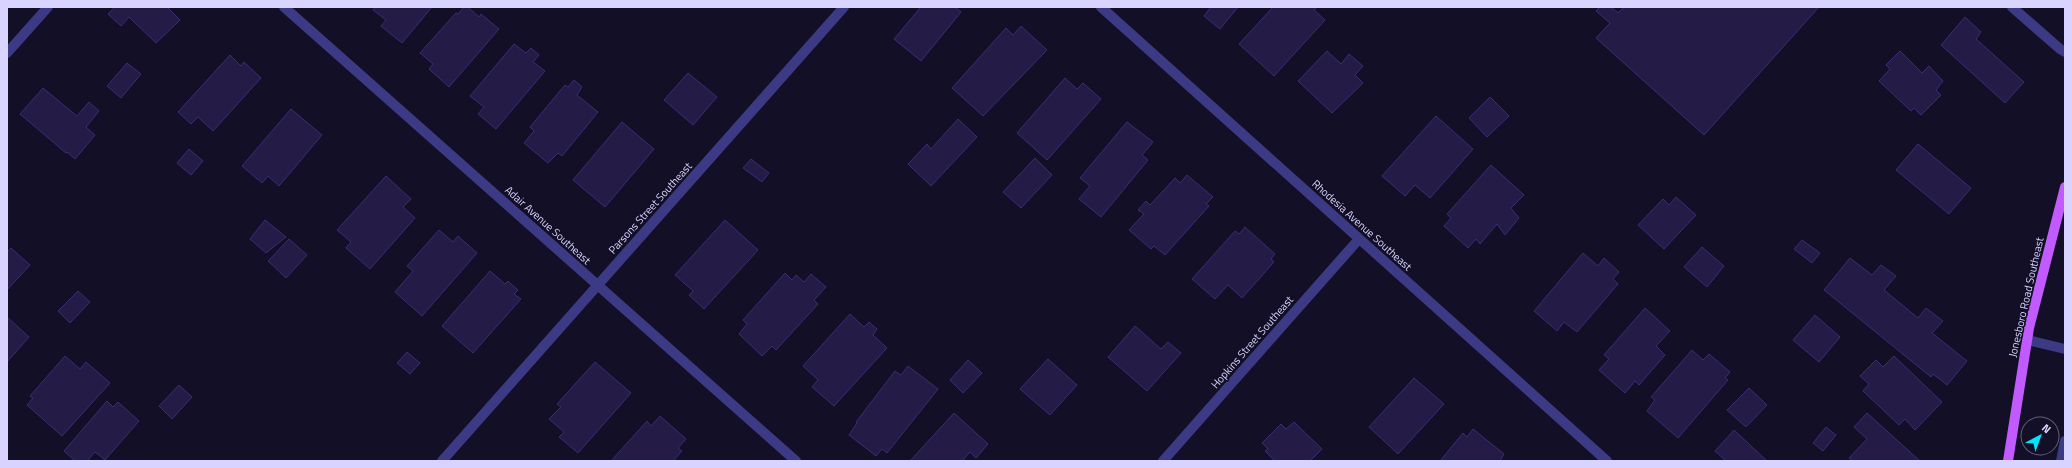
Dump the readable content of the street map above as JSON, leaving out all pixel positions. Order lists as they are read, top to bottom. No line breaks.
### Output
{"streets":{"main road":["Jonesboro Road Southeast"],"street":["Parsons Street Southeast","Adair Avenue Southeast","Rhodesia Avenue Southeast","Hopkins Street Southeast"]},"crossings":[["Parsons Street Southeast","Adair Avenue Southeast"],["Rhodesia Avenue Southeast","Hopkins Street Southeast"]],"north":"top right"}
